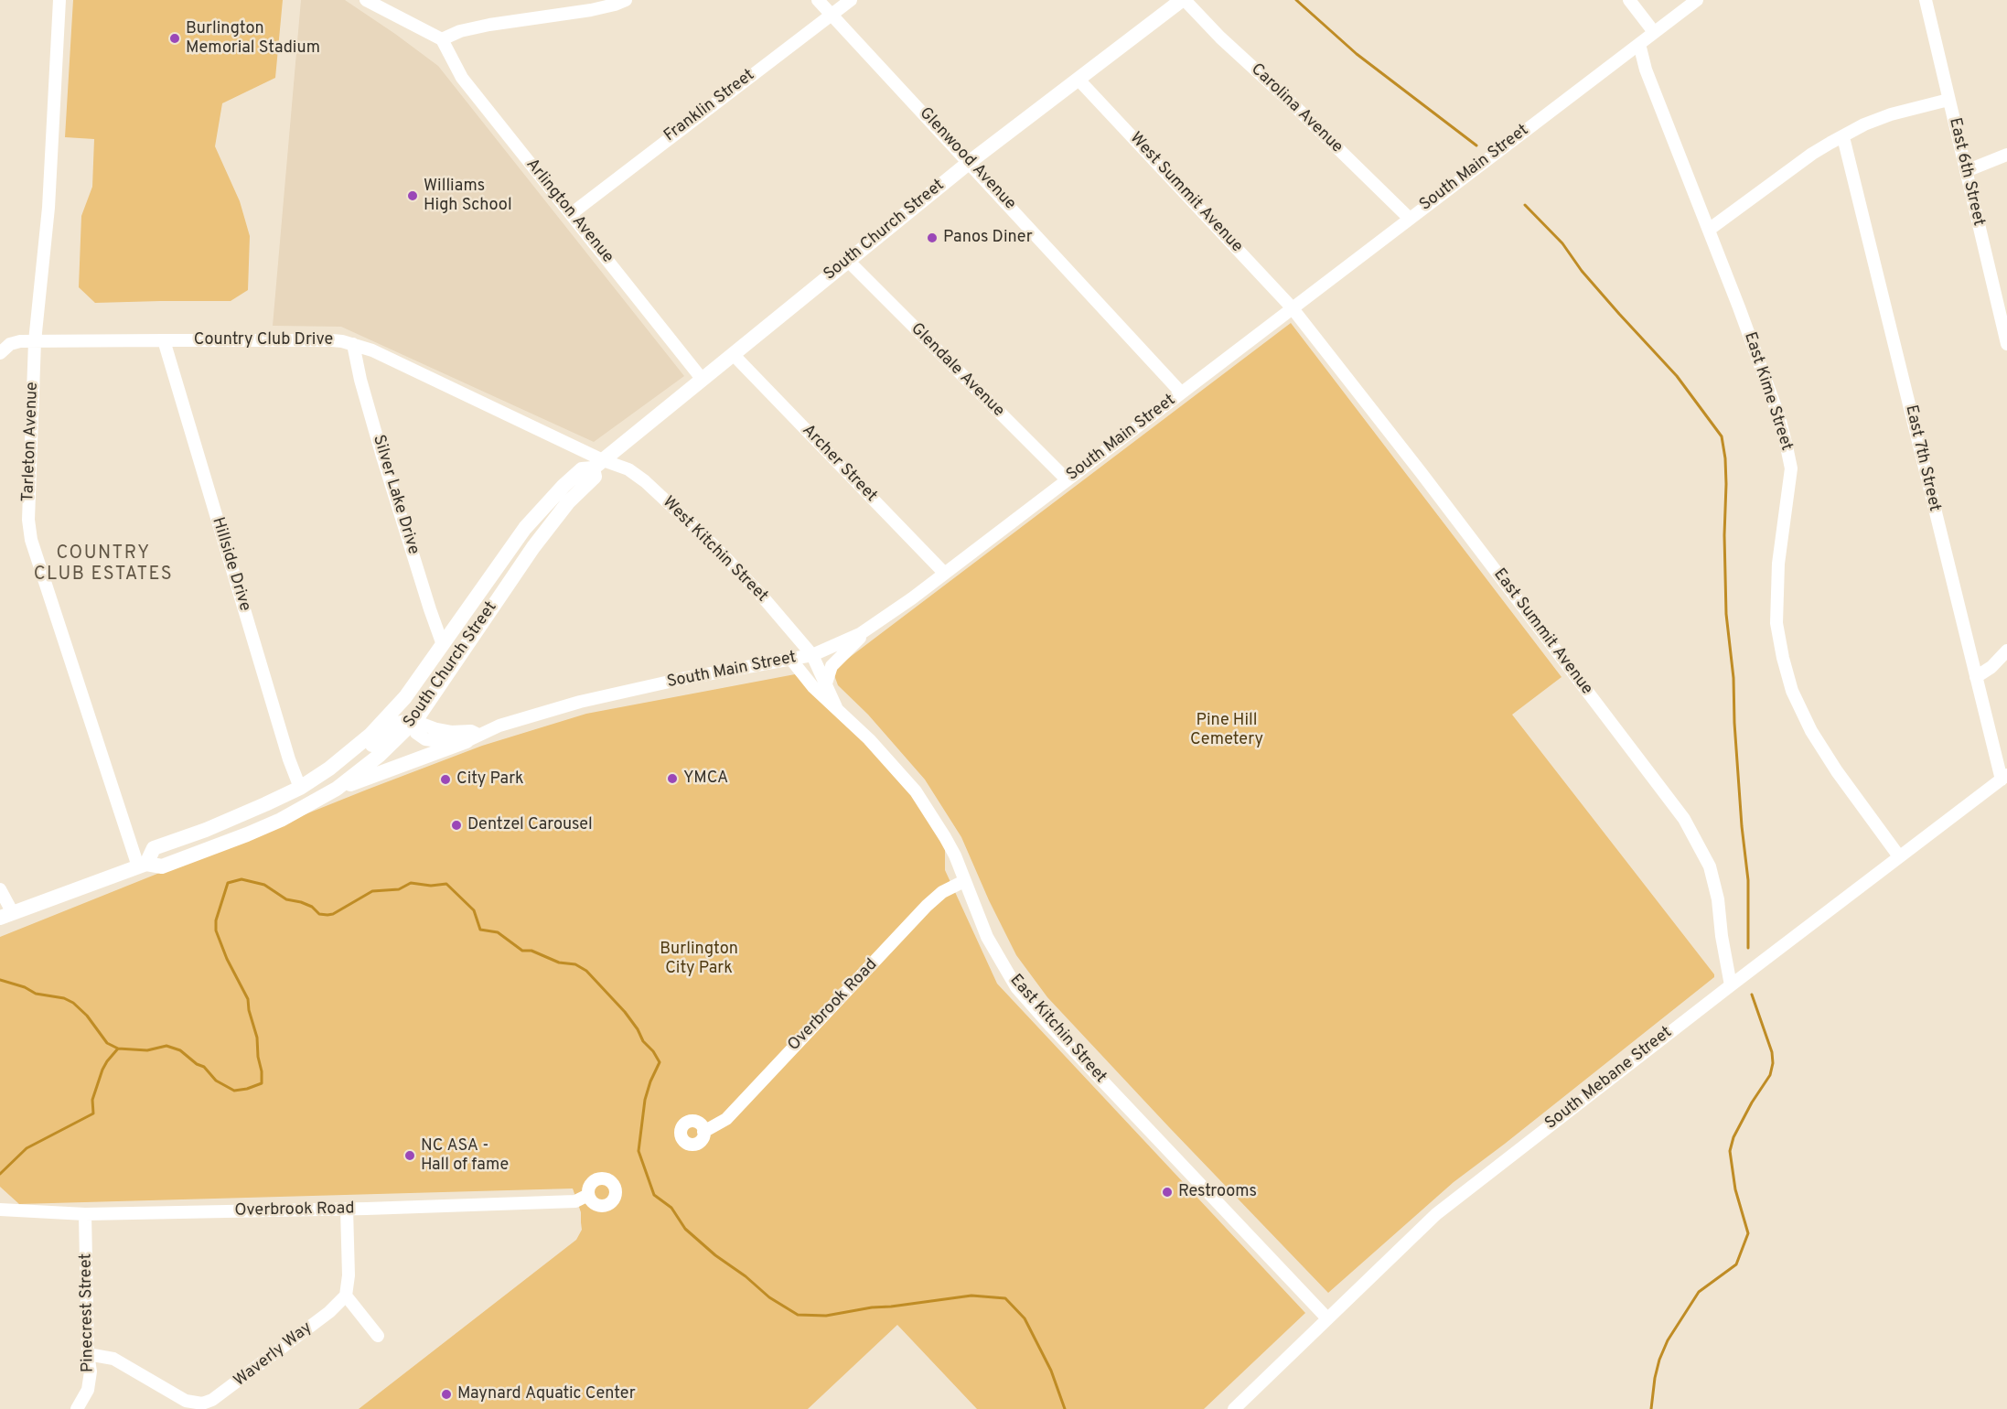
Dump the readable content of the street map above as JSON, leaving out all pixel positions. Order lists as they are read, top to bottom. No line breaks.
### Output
{"streets":{"main road":["South Church Street"],"street":["Franklin Street","Carolina Avenue","Glenwood Avenue","South Main Street","East 6th Street","West Summit Avenue","Arlington Avenue","Country Club Drive","Glendale Avenue","East Kime Street","Tarleton Avenue","East 7th Street","Archer Street","Silver Lake Drive","West Kitchin Street","Hillside Drive","East Summit Avenue","Overbrook Road","East Kitchin Street","South Mebane Street","Pinecrest Street","Waverly Way"]},"crossings":[["Franklin Street","Glenwood Avenue"],["Franklin Street","Arlington Avenue"],["Carolina Avenue","South Main Street"],["Carolina Avenue","South Church Street"],["Glenwood Avenue","South Main Street"],["Glenwood Avenue","South Church Street"],["South Main Street","West Summit Avenue"],["South Main Street","South Church Street"],["South Main Street","Glendale Avenue"],["South Main Street","East Kime Street"],["South Main Street","Archer Street"],["South Main Street","West Kitchin Street"],["South Main Street","East Summit Avenue"],["South Main Street","East Kitchin Street"],["West Summit Avenue","South Church Street"],["West Summit Avenue","East Summit Avenue"],["Arlington Avenue","South Church Street"],["South Church Street","Country Club Drive"],["South Church Street","Glendale Avenue"],["South Church Street","Tarleton Avenue"],["South Church Street","Archer Street"],["South Church Street","Silver Lake Drive"],["South Church Street","West Kitchin Street"],["South Church Street","Hillside Drive"],["Country Club Drive","Tarleton Avenue"],["Country Club Drive","Silver Lake Drive"],["Country Club Drive","West Kitchin Street"],["Country Club Drive","Hillside Drive"],["East Kime Street","South Mebane Street"],["East 7th Street","South Mebane Street"],["West Kitchin Street","East Kitchin Street"],["East Summit Avenue","South Mebane Street"],["Overbrook Road","East Kitchin Street"],["Overbrook Road","Pinecrest Street"],["East Kitchin Street","South Mebane Street"],["Pinecrest Street","Waverly Way"]],"districts":["COUNTRY CLUB ESTATES"],"parks":["Pine Hill Cemetery","Burlington City Park"],"places":["Burlington Memorial Stadium","Williams High School","Panos Diner","YMCA","City Park","Dentzel Carousel","NC ASA - Hall of fame","Restrooms","Maynard Aquatic Center"]}
